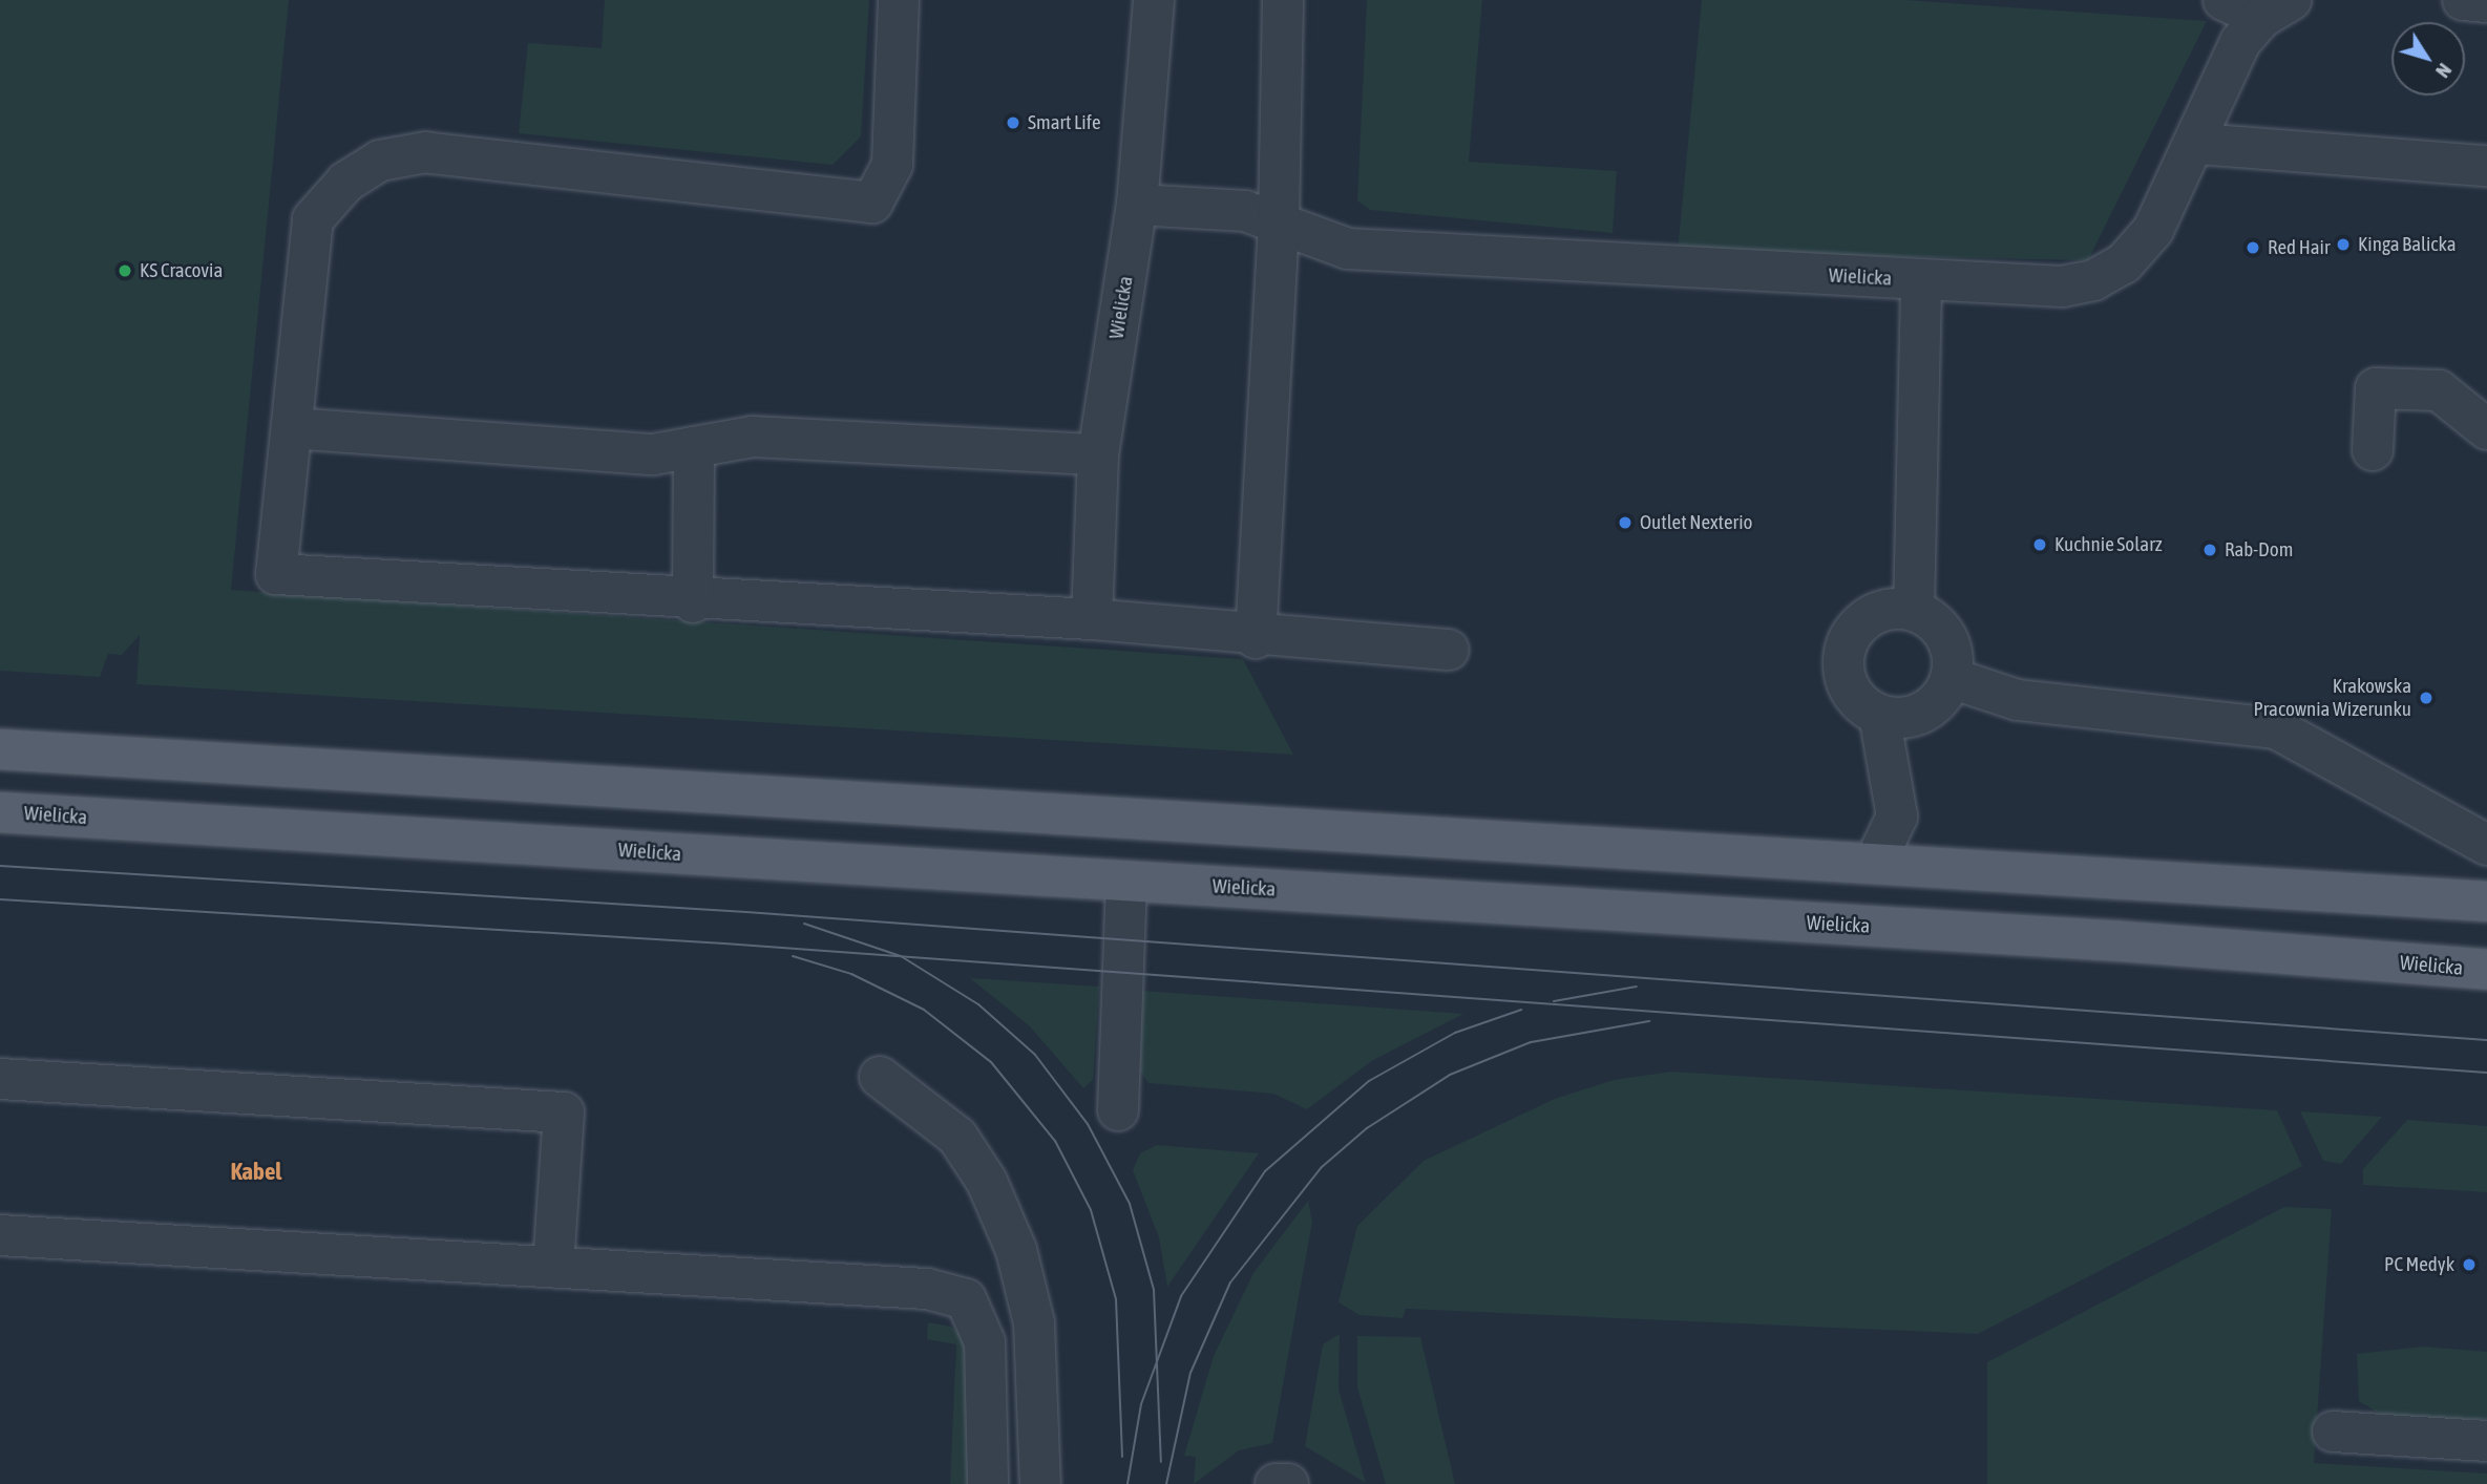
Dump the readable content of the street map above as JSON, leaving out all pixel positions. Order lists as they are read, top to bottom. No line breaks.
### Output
{"streets":{"main road":["Wielicka"]},"districts":["Kabel"],"places":["Smart Life","Kinga Balicka","Red Hair","KS Cracovia","Outlet Nexterio","Kuchnie Solarz","Rab-Dom","Krakowska Pracownia Wizerunku","PC Medyk"],"north":"bottom right"}
